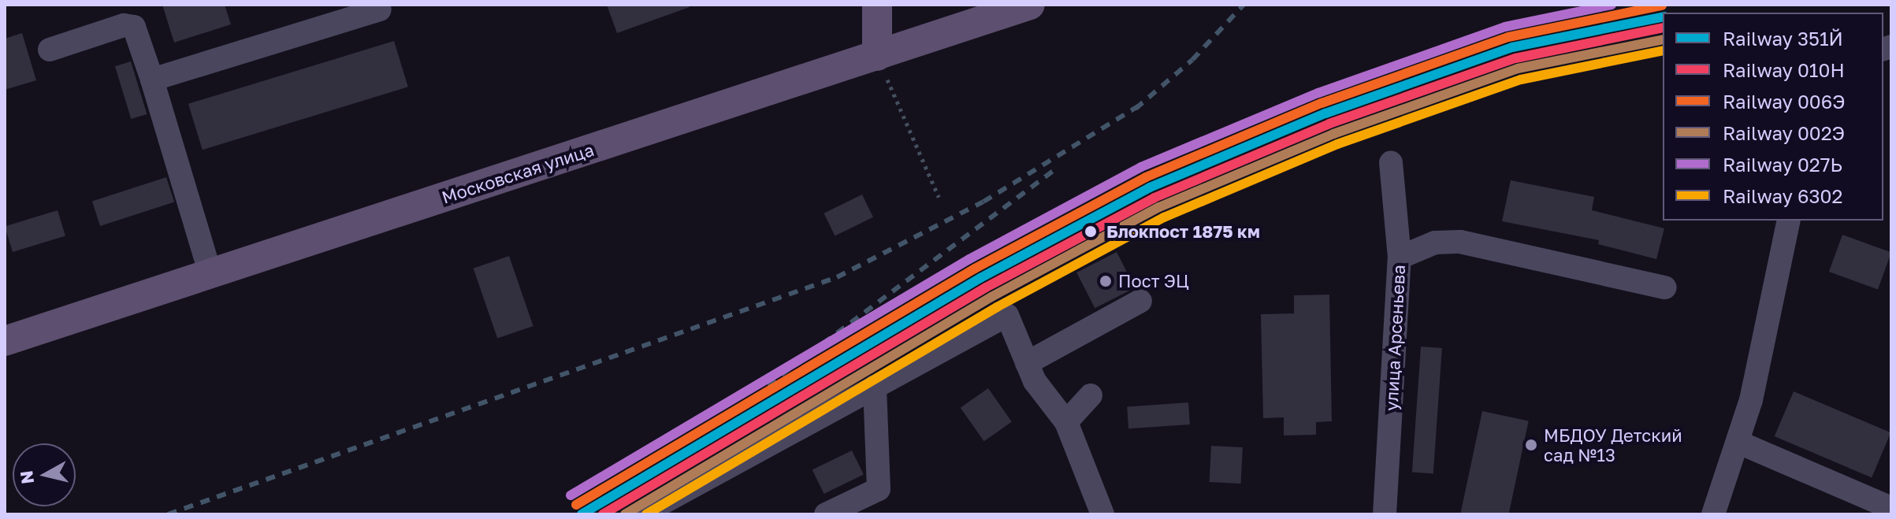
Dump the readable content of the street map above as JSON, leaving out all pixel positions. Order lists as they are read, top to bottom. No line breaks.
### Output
{"streets":{"main road":["Московская улица"],"street":["улица Арсеньева"]},"places":["Блокпост 1875 км","Пост ЭЦ","МБДОУ Детский сад №13"],"lines":["rail line 027Ь","rail line 006Э","rail line 351Й","rail line 010Н","rail line 002Э","rail line 6302"],"legend":["Railway 351Й","Railway 010Н","Railway 006Э","Railway 002Э","Railway 027Ь","Railway 6302"],"north":"left"}
